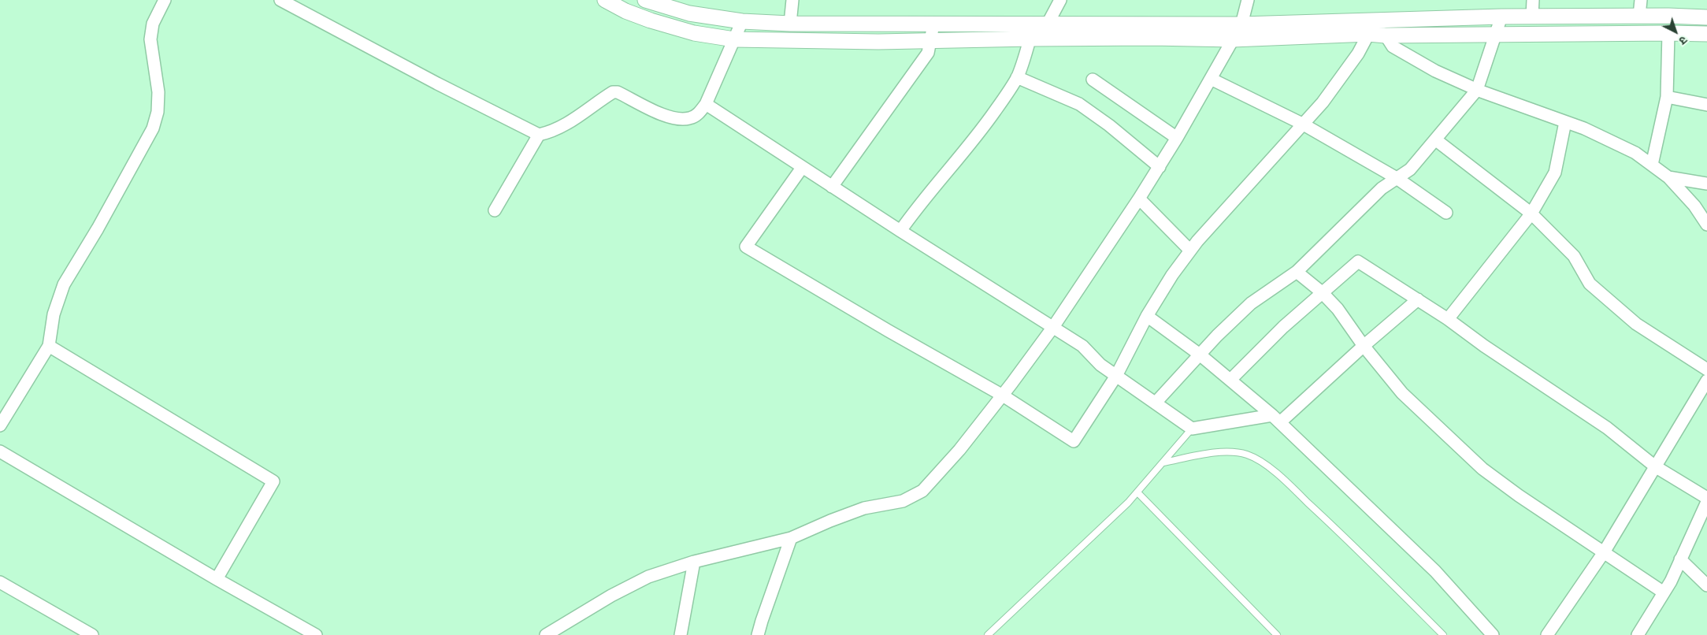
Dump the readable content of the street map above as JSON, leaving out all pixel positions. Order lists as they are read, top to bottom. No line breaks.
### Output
{"north":"bottom right"}
